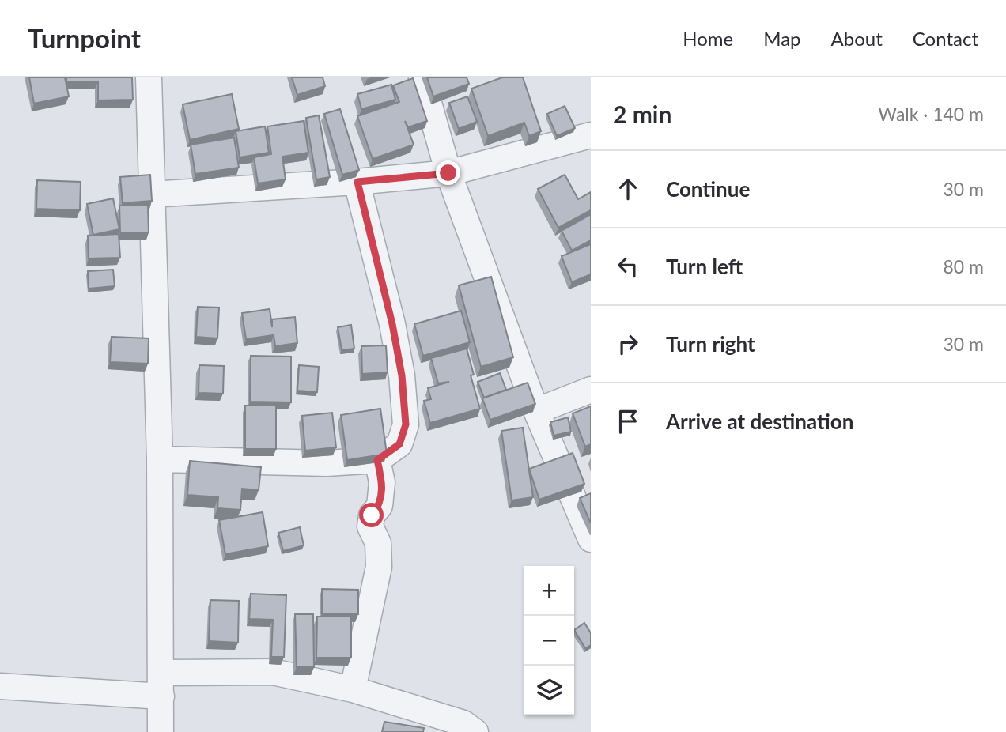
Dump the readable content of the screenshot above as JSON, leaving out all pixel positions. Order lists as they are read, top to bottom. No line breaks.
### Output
{"page":{"header":"Turnpoint","nav":["Home","Map","About","Contact"],"heading":["2 min","Walk · 140 m"],"list":[["Continue","30 m"],["Turn left","80 m"],["Turn right","30 m"],"Arrive at destination"],"map_buttons":["+","−"]}}
